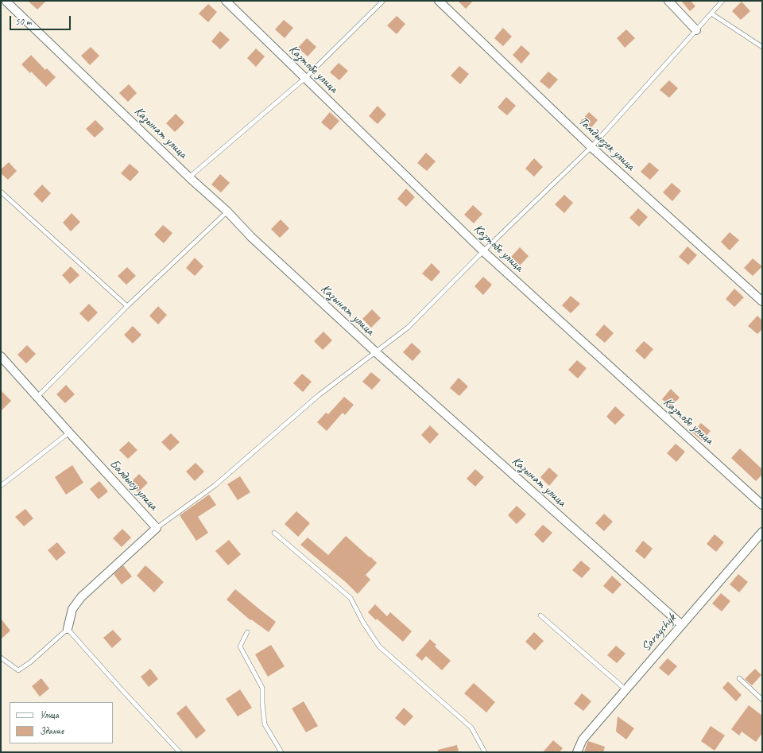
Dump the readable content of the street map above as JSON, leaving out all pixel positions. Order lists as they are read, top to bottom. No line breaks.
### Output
{"streets":{"street":["Казтобе улица","Казынат улица","Тамдыозек улица","Балдысу улица","Sarayshyk"]},"crossings":[["Казынат улица","Sarayshyk"]],"legend":["Улица","Здание"],"scale_bar":"50 m"}
